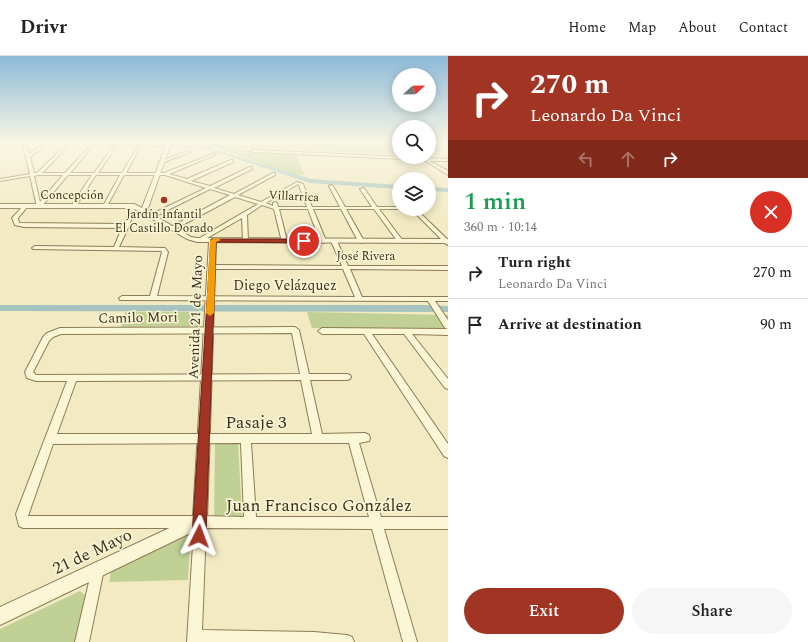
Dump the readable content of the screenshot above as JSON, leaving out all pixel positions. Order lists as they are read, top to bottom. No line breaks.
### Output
{"streets":{"street":["Concepción","Villarrica","José Rivera","Diego Velázquez","Camilo Mori","Avenida 21 de Mayo","Pasaje 3","Juan Francisco González","21 de Mayo"]},"crossings":[["Concepción","Avenida 21 de Mayo"],["José Rivera","Avenida 21 de Mayo"],["Diego Velázquez","Avenida 21 de Mayo"],["Camilo Mori","Avenida 21 de Mayo"],["Avenida 21 de Mayo","Pasaje 3"],["Avenida 21 de Mayo","Juan Francisco González"],["Avenida 21 de Mayo","21 de Mayo"],["Pasaje 3","Juan Francisco González"],["Juan Francisco González","21 de Mayo"]],"places":["Jardín Infantil El Castillo Dorado"],"north":"right","page":{"header":"Drivr","nav":["Home","Map","About","Contact"],"turn":["270 m","Leonardo Da Vinci"],"heading":["1 min","360 m · 10:14"],"list":[{"name":"Turn right","note":"Leonardo Da Vinci","value":"270 m"},{"name":"Arrive at destination","value":"90 m"}],"buttons":["Exit","Share"]}}
